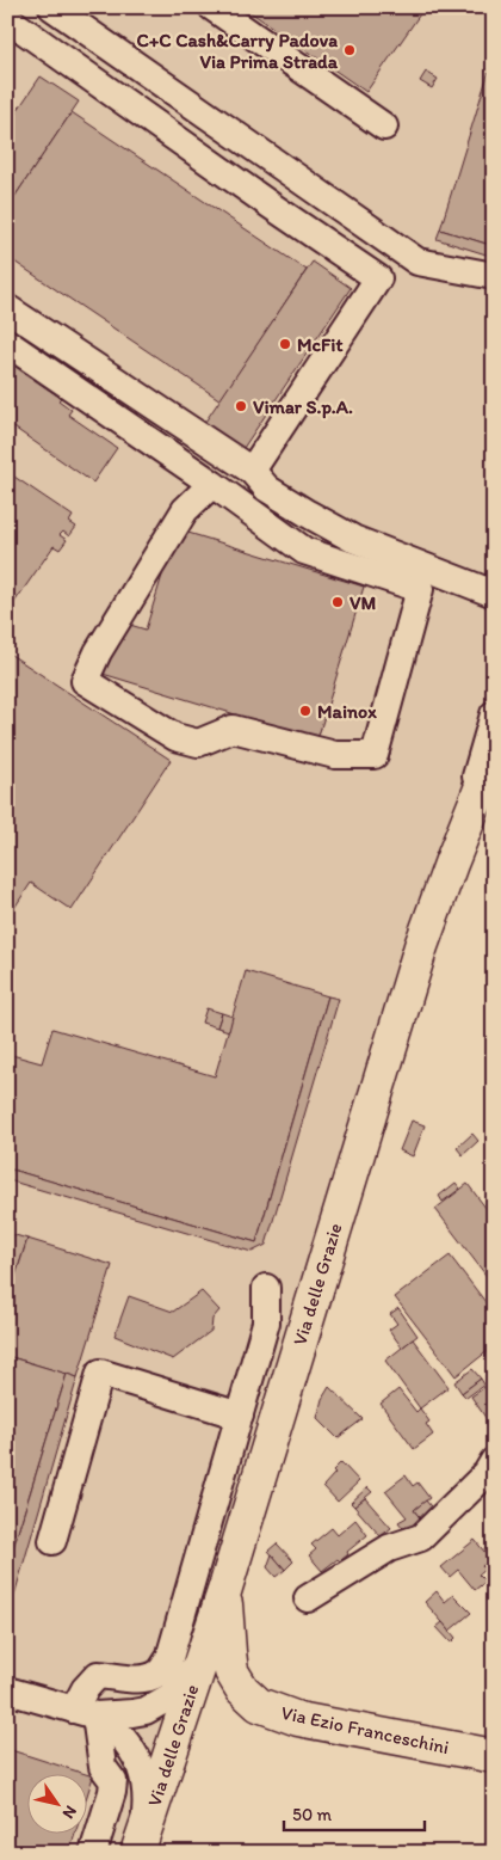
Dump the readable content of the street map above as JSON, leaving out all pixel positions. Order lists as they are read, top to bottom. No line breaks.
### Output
{"streets":{"main road":["Via delle Grazie","Via Ezio Franceschini"]},"crossings":[["Via delle Grazie","Via Ezio Franceschini"]],"places":["C+C Cash&Carry Padova Via Prima Strada","McFit","Vimar S.p.A.","VM","Mainox"],"scale_bar":"50 m","north":"bottom right"}
